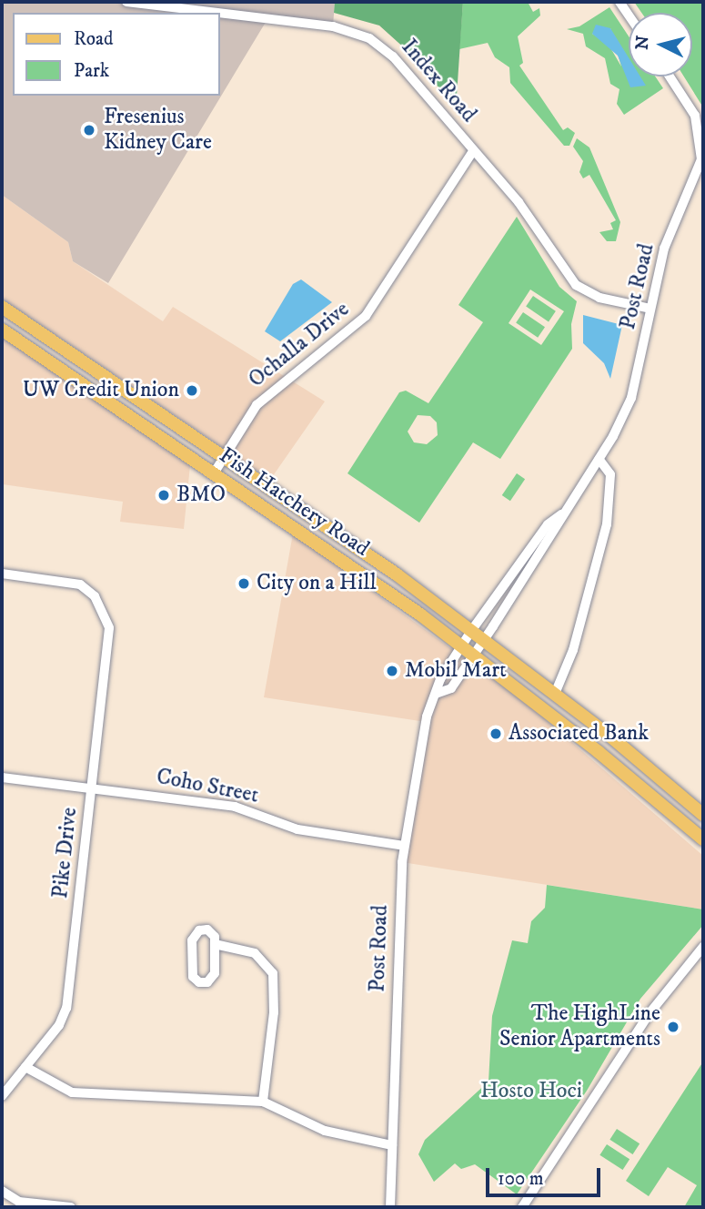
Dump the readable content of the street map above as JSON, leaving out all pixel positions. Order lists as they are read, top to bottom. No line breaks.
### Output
{"streets":{"main road":["Fish Hatchery Road"],"street":["Index Road","Post Road","Ochalla Drive","Coho Street","Pike Drive"]},"crossings":[["Index Road","Post Road"],["Index Road","Ochalla Drive"],["Post Road","Fish Hatchery Road"],["Post Road","Coho Street"],["Ochalla Drive","Fish Hatchery Road"],["Coho Street","Pike Drive"]],"parks":["Hosto Hoci"],"places":["Fresenius Kidney Care","UW Credit Union","BMO","City on a Hill","Mobil Mart","Associated Bank","The HighLine Senior Apartments"],"legend":["Road","Park"],"scale_bar":"100 m","north":"left"}
